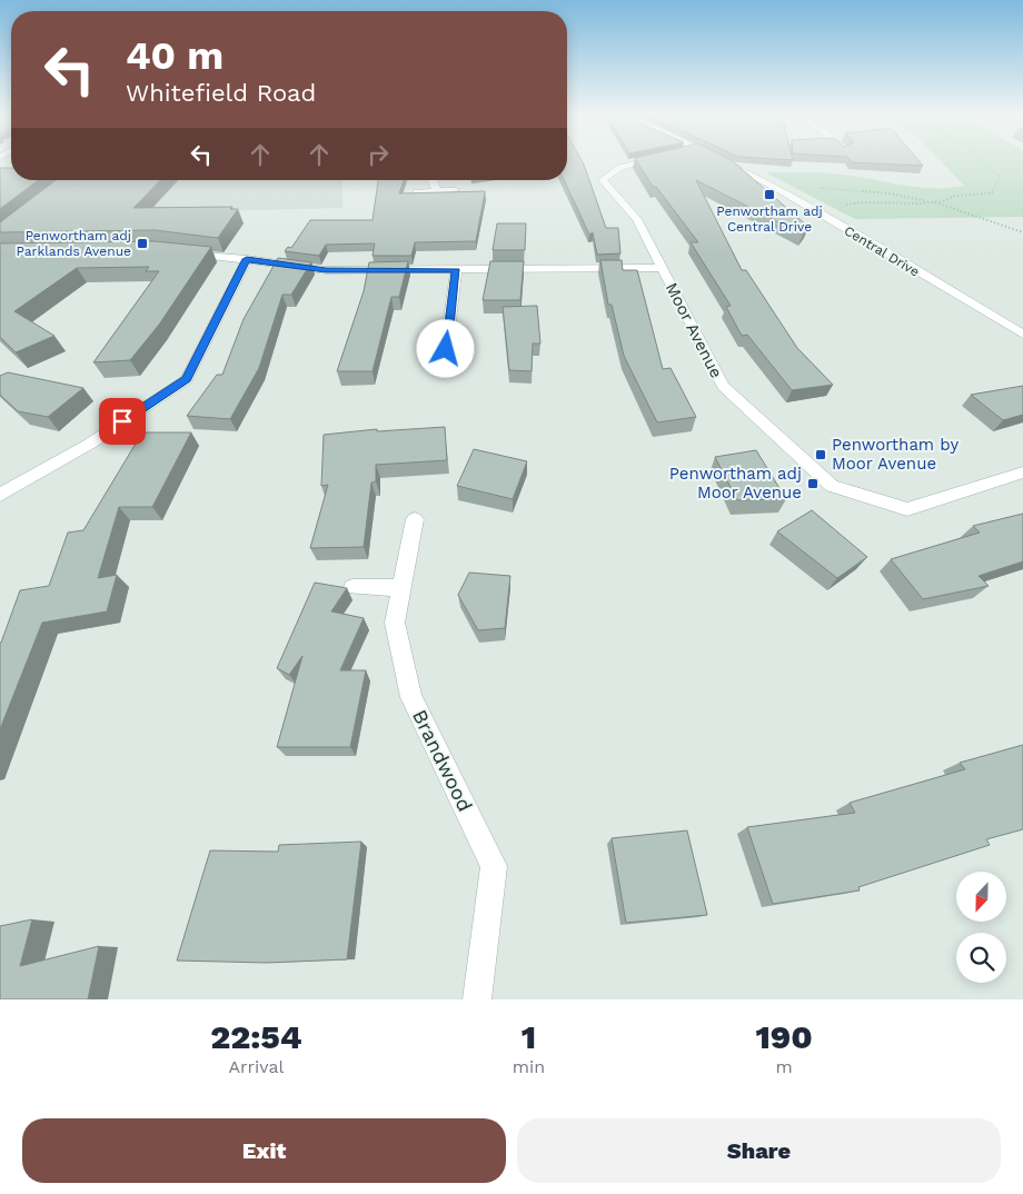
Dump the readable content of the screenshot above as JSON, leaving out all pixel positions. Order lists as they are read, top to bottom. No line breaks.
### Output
{"streets":{"street":["Central Drive","Moor Avenue","Brandwood"]},"places":{"transit":["Penwortham adj Central Drive","Penwortham adj Parklands Avenue","Penwortham by Moor Avenue","Penwortham adj Moor Avenue"]},"north":"bottom","page":{"turn":["40 m","Whitefield Road"],"eta":["22:54","Arrival","1","min","190","m"],"buttons":["Exit","Share"]}}
